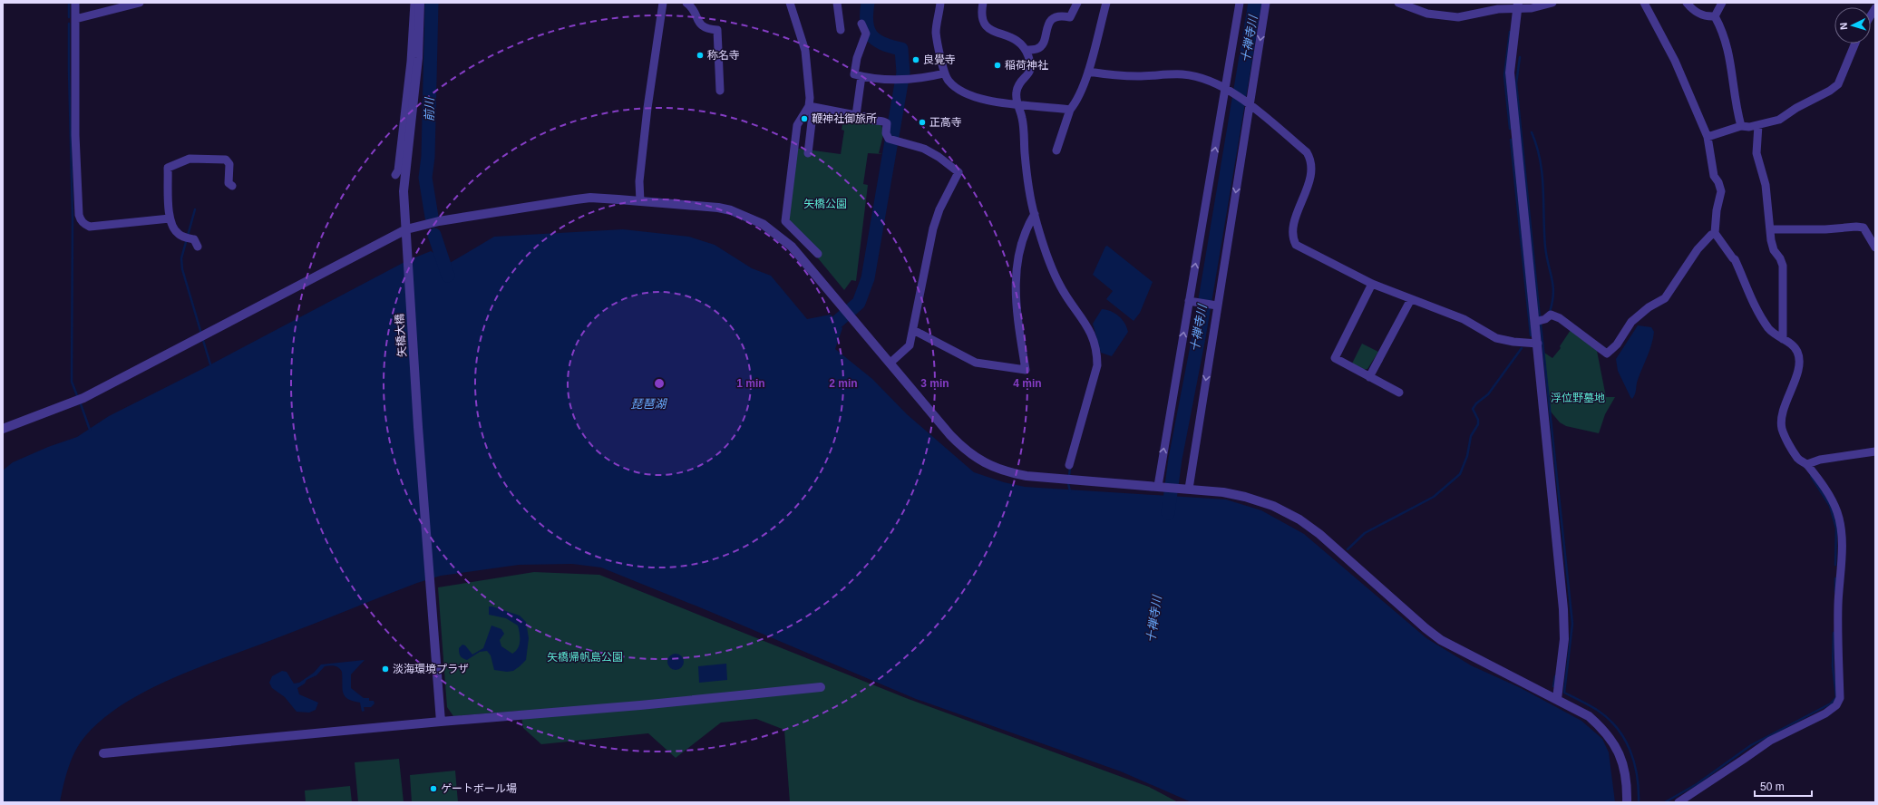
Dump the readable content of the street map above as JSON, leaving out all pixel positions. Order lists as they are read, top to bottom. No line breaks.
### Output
{"streets":{"street":["矢橋大橋"]},"water":["十禅寺川","前川","琵琶湖"],"parks":["矢橋公園","浮位野墓地","矢橋帰帆島公園"],"places":["称名寺","良覺寺","稲荷神社","鞭神社御旅所","正高寺","淡海環境プラザ","ゲートボール場"],"scale_bar":"50 m","north":"left","rings":["1 min","2 min","3 min","4 min"]}
